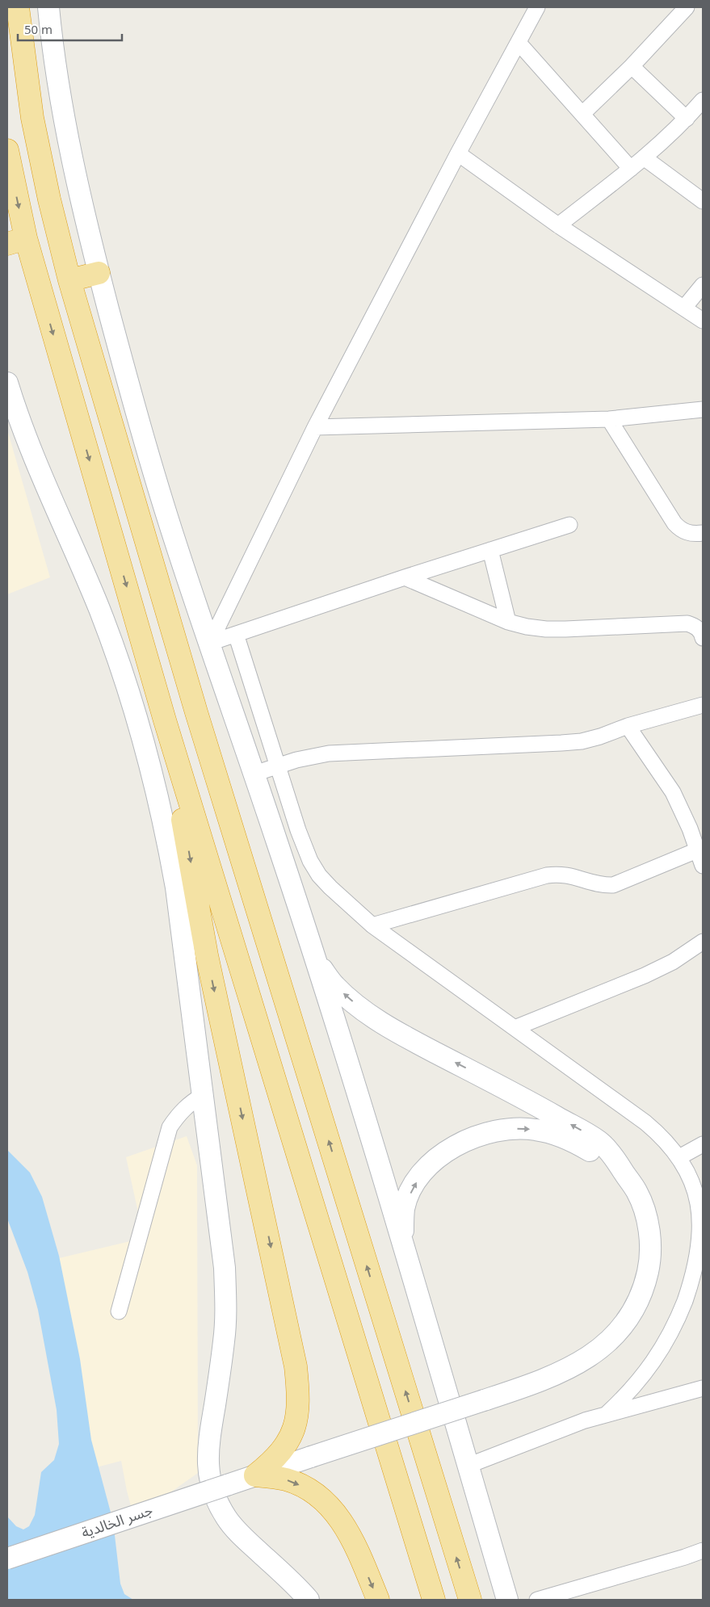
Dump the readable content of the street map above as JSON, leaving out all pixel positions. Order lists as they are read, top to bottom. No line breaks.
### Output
{"streets":{"main road":["جسر الخالدية"]},"scale_bar":"50 m"}
